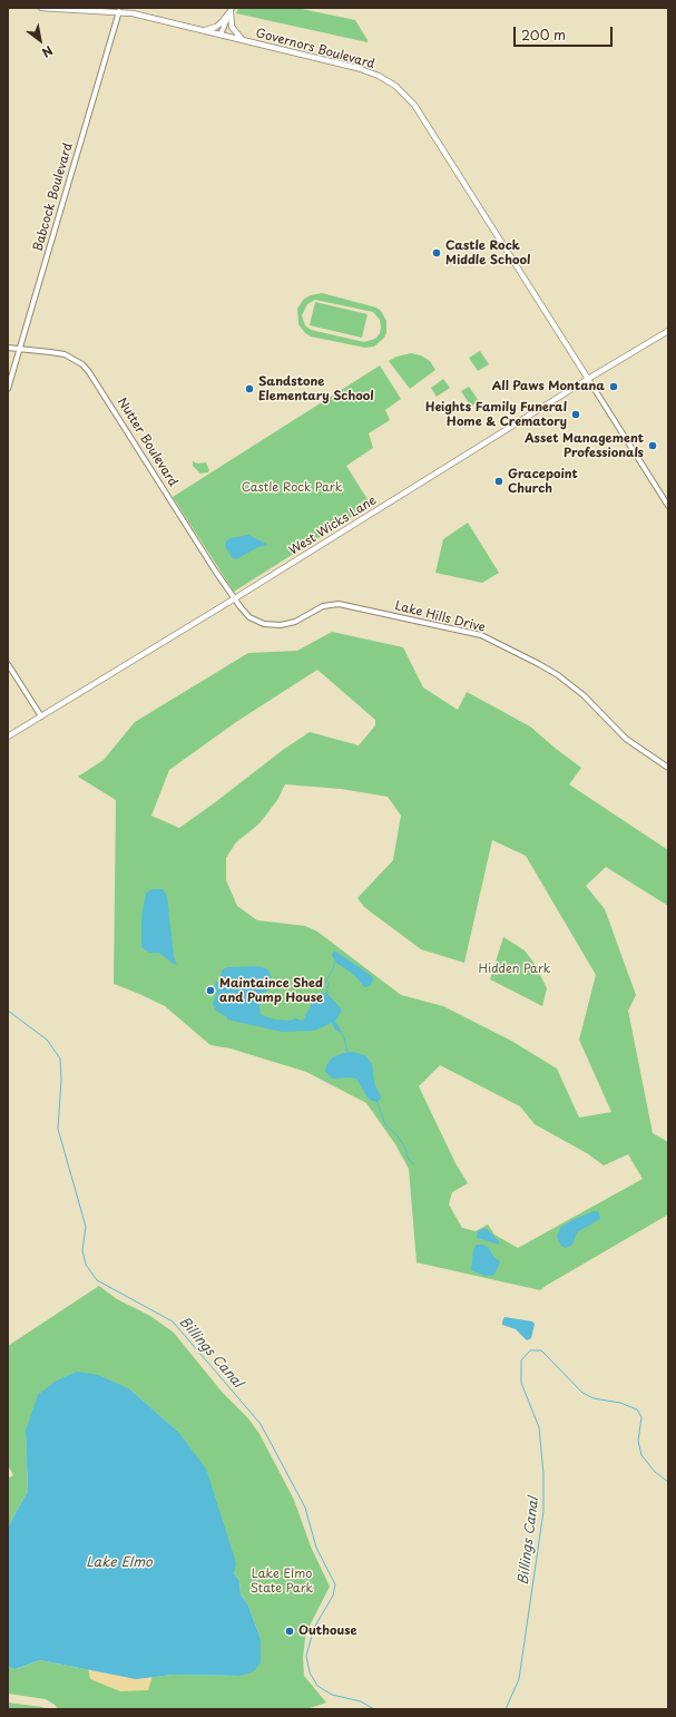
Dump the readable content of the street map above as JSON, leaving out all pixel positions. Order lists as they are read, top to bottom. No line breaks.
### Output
{"streets":{"main road":["Governors Boulevard","West Wicks Lane"],"street":["Babcock Boulevard","Nutter Boulevard","Lake Hills Drive"]},"crossings":[["Governors Boulevard","Babcock Boulevard"],["Governors Boulevard","West Wicks Lane"],["Babcock Boulevard","Nutter Boulevard"],["Nutter Boulevard","West Wicks Lane"],["Nutter Boulevard","Lake Hills Drive"],["West Wicks Lane","Lake Hills Drive"]],"water":["Billings Canal","Lake Elmo"],"parks":["Castle Rock Park","Hidden Park","Lake Elmo State Park"],"places":["Castle Rock Middle School","All Paws Montana","Sandstone Elementary School","Heights Family Funeral Home & Crematory","Asset Management Professionals","Gracepoint Church","Maintaince Shed and Pump House","Outhouse"],"scale_bar":"200 m","north":"bottom right"}
